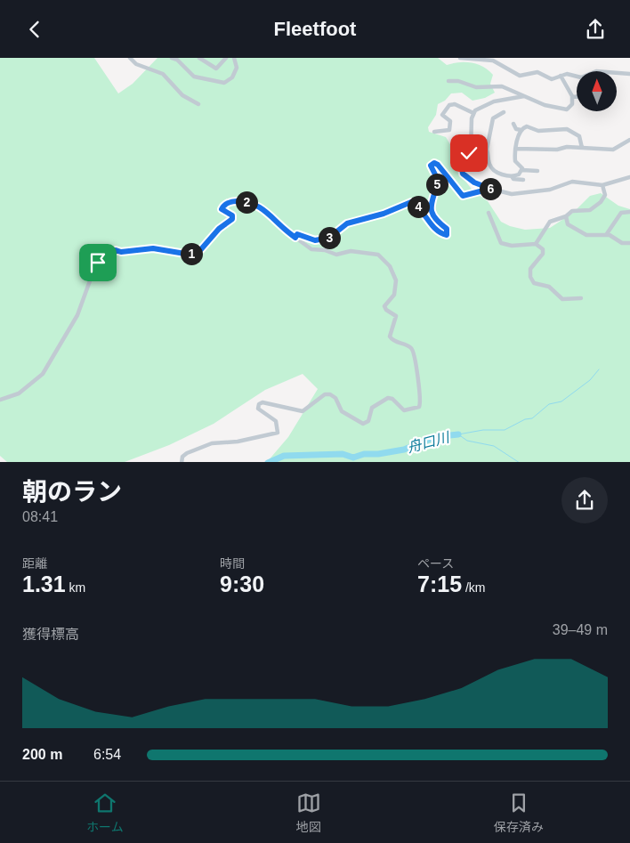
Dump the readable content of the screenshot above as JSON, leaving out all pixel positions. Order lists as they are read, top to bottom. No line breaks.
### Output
{"water":["舟口川"],"north":"top","page":{"header":"Fleetfoot","pins":["5","6","2","4","3","1"],"heading":["朝のラン","08:41"],"stats":[["距離","1.31 km"],["時間","9:30"],["ペース","7:15 /km"]],"chart":["獲得標高","39–49 m"],"list":[{"name":"200 m","note":"6:54"}],"tabs":["ホーム","地図","保存済み"]}}
